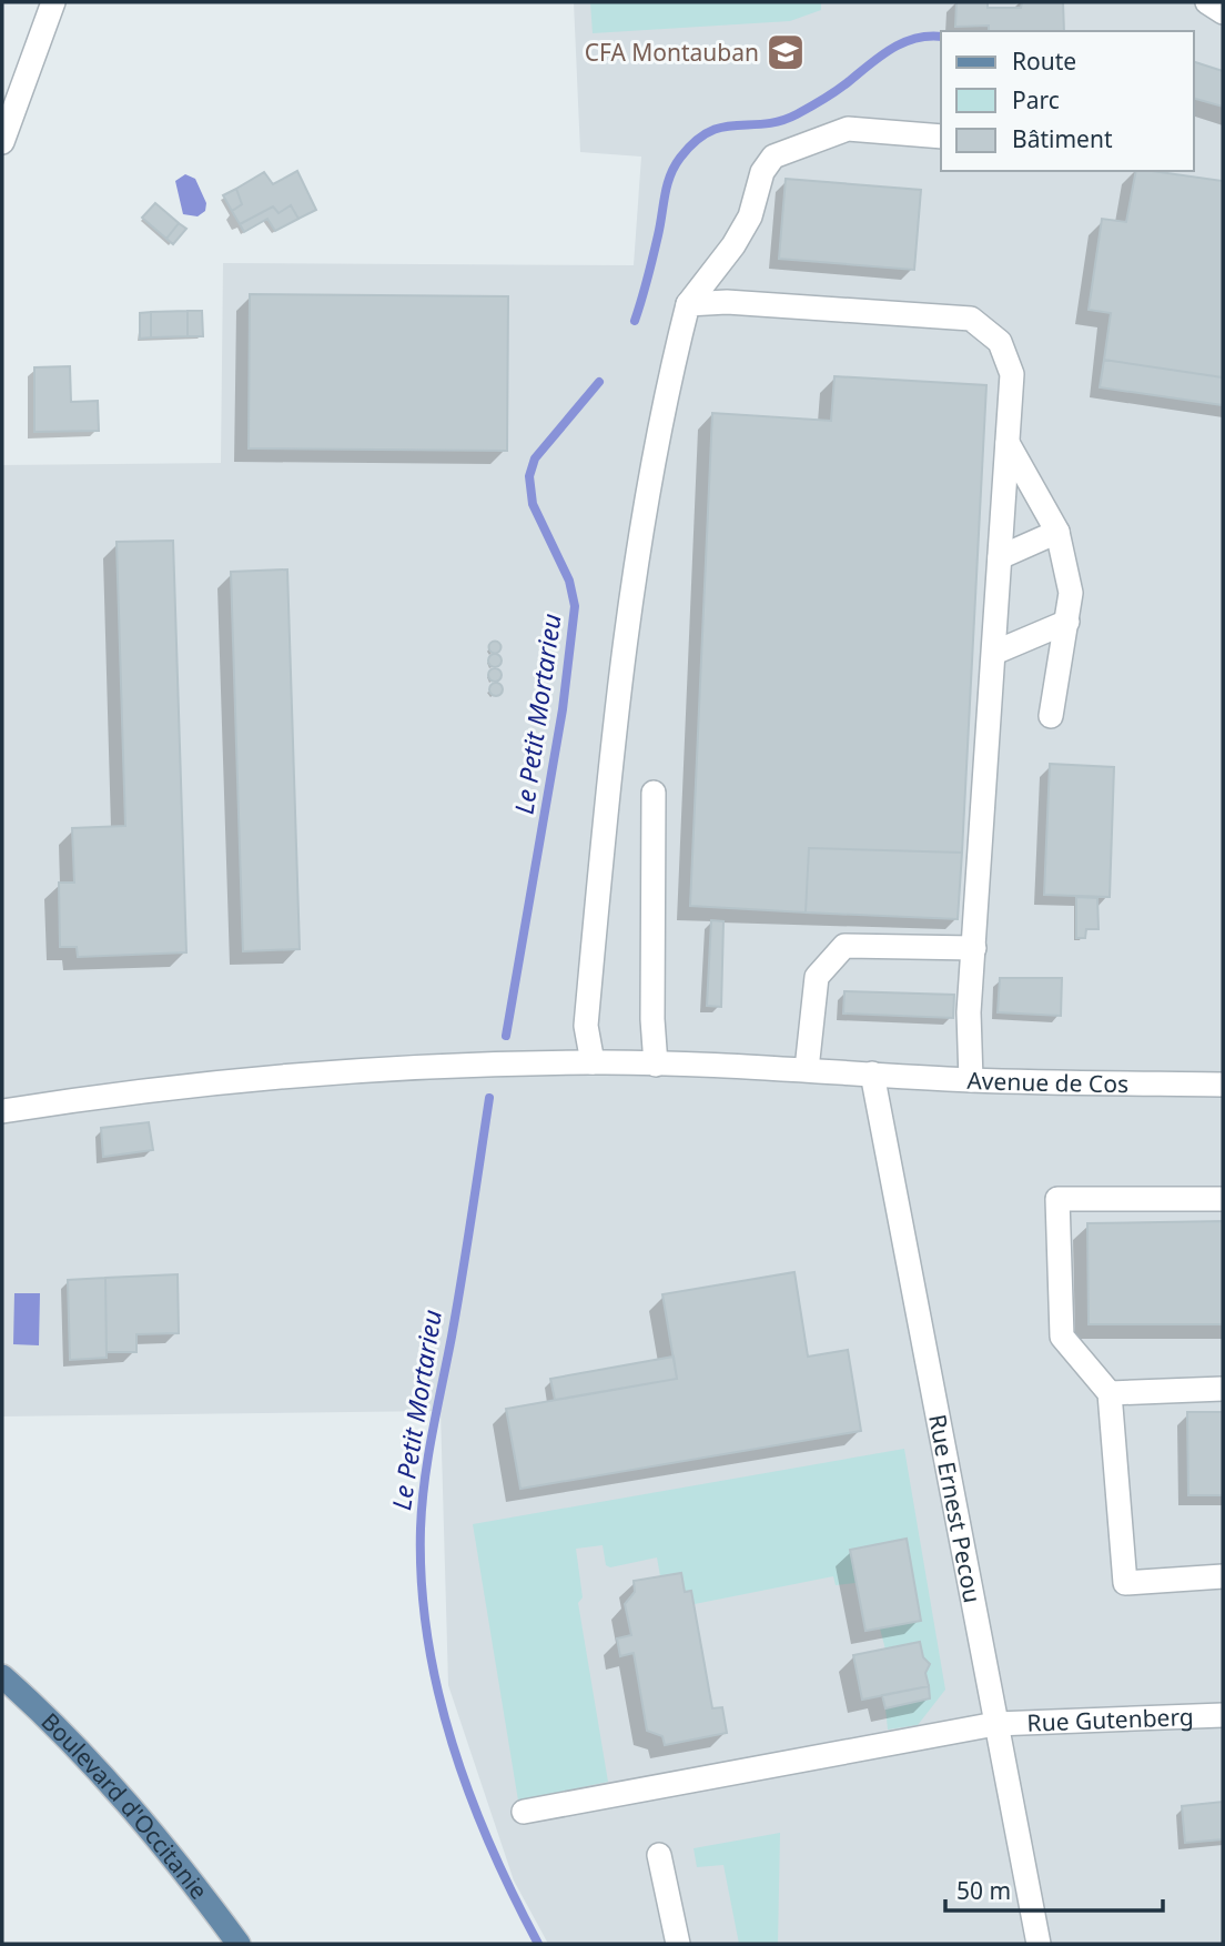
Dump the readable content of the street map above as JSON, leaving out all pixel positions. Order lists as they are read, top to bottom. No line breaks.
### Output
{"streets":{"main road":["Boulevard d'Occitanie"],"street":["Avenue de Cos","Rue Ernest Pecou","Rue Gutenberg"]},"crossings":[["Avenue de Cos","Rue Ernest Pecou"],["Rue Ernest Pecou","Rue Gutenberg"]],"water":["Le Petit Mortarieu"],"places":{"school or university":["CFA Montauban"]},"legend":["Route","Parc","Bâtiment"],"scale_bar":"50 m"}
